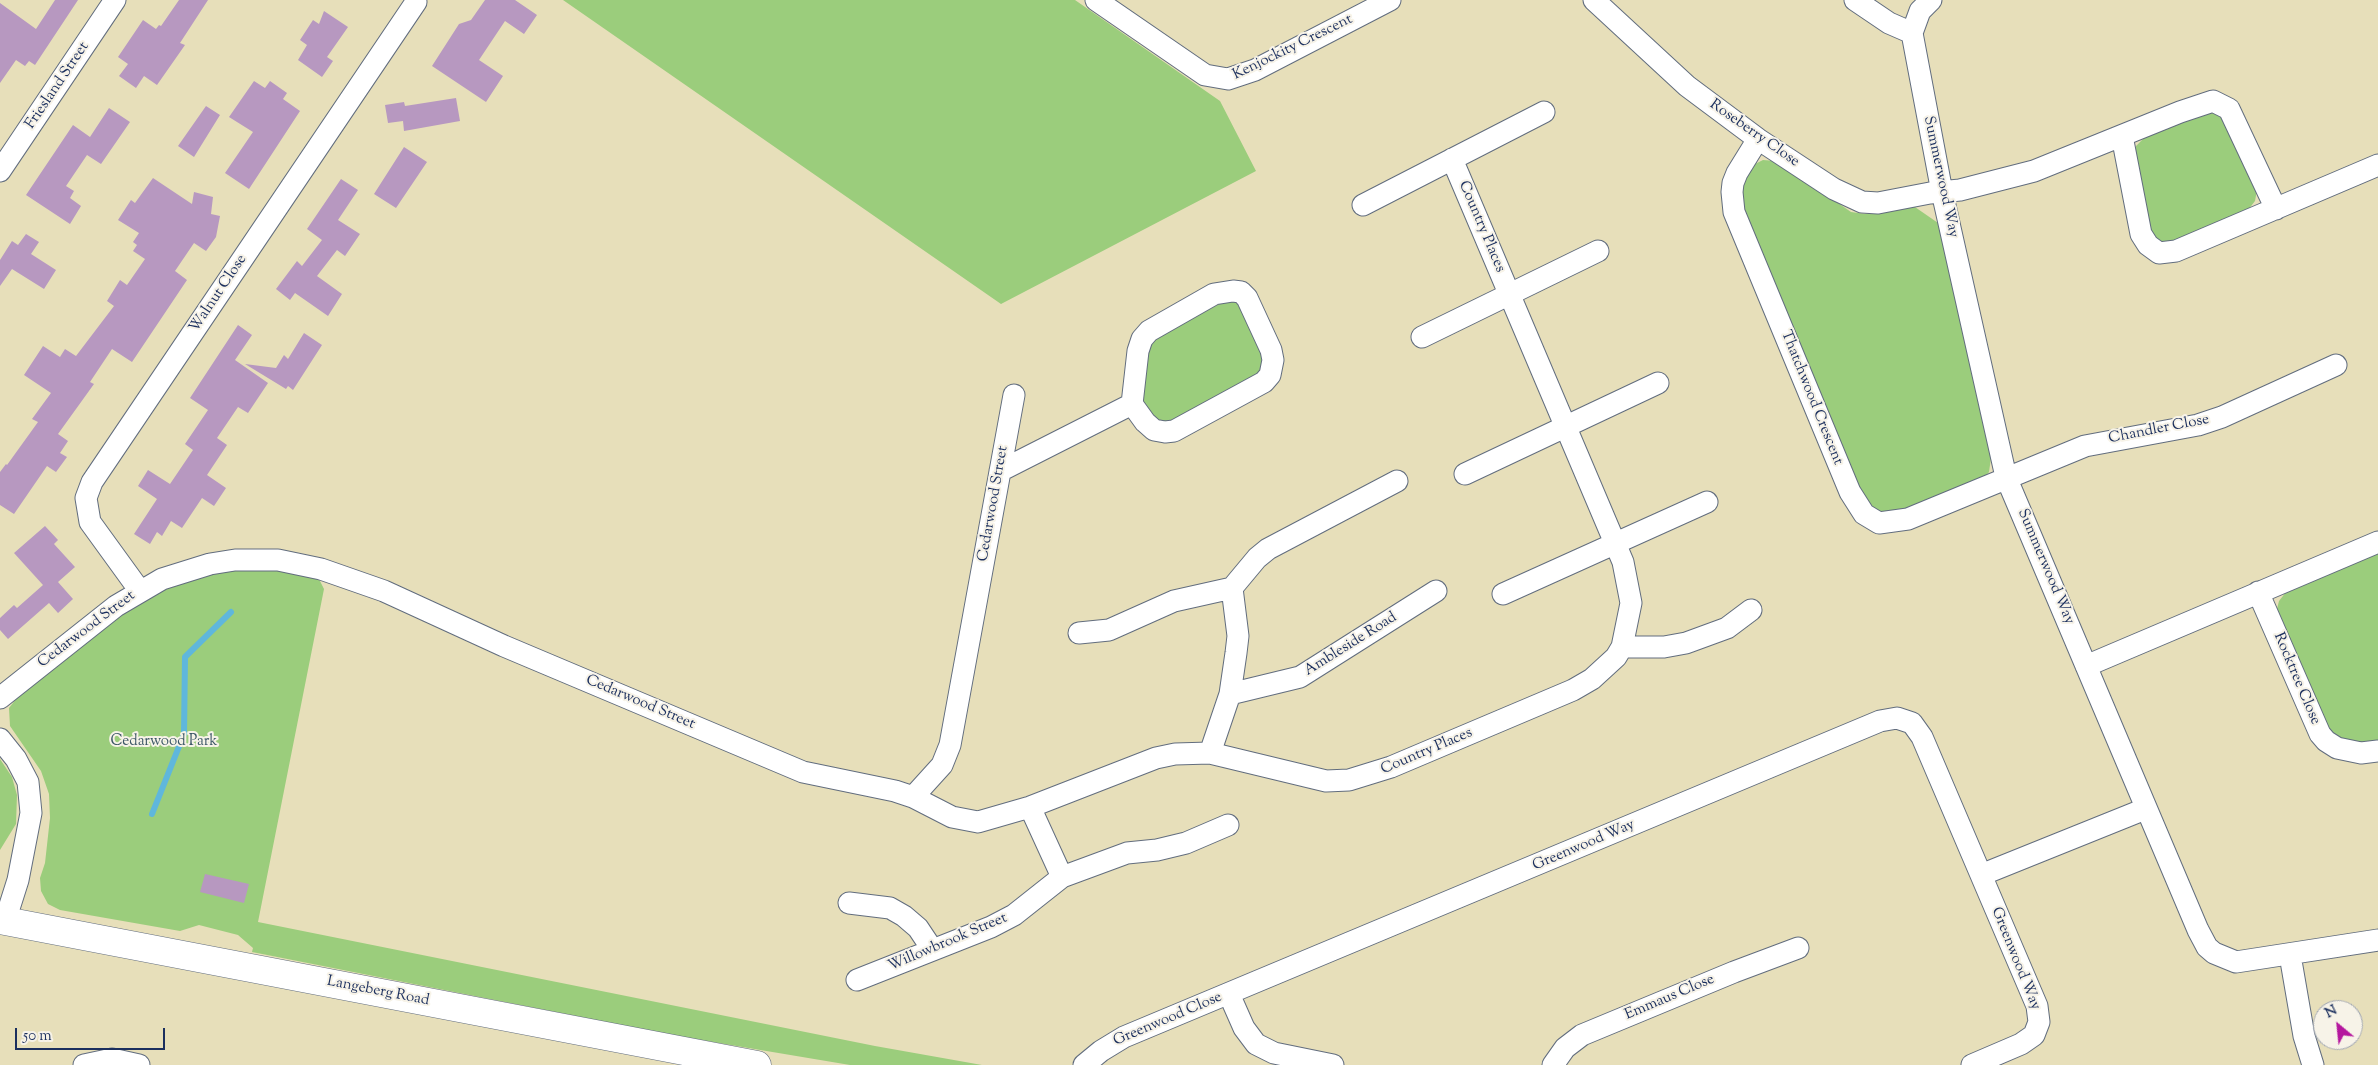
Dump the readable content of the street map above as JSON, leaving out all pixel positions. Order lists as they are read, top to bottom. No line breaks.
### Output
{"streets":{"main road":["Langeberg Road"],"street":["Kenjockity Crescent","Friesland Street","Roseberry Close","Summerwood Way","Country Places","Walnut Close","Thatchwood Crescent","Chandler Close","Cedarwood Street","Ambleside Road","Rocktree Close","Greenwood Way","Willowbrook Street","Emmaus Close","Greenwood Close"]},"crossings":[["Roseberry Close","Summerwood Way"],["Roseberry Close","Thatchwood Crescent"],["Summerwood Way","Thatchwood Crescent"],["Summerwood Way","Chandler Close"],["Country Places","Cedarwood Street"],["Walnut Close","Cedarwood Street"],["Thatchwood Crescent","Chandler Close"],["Greenwood Way","Greenwood Close"]],"parks":["Cedarwood Park"],"scale_bar":"50 m","north":"top left"}
